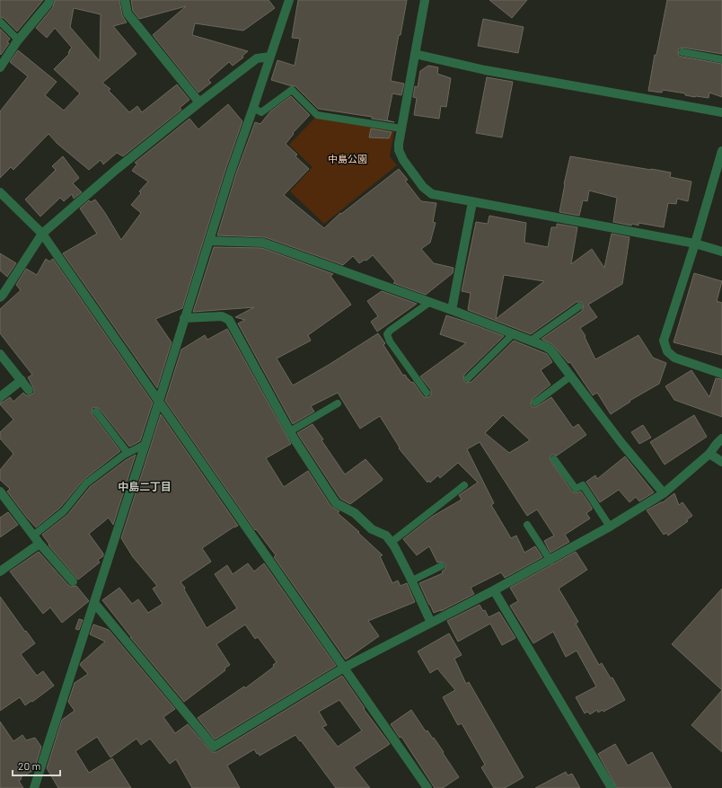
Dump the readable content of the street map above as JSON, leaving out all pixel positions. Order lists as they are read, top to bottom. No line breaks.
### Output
{"districts":["中島二丁目"],"parks":["中島公園"],"scale_bar":"20 m"}
